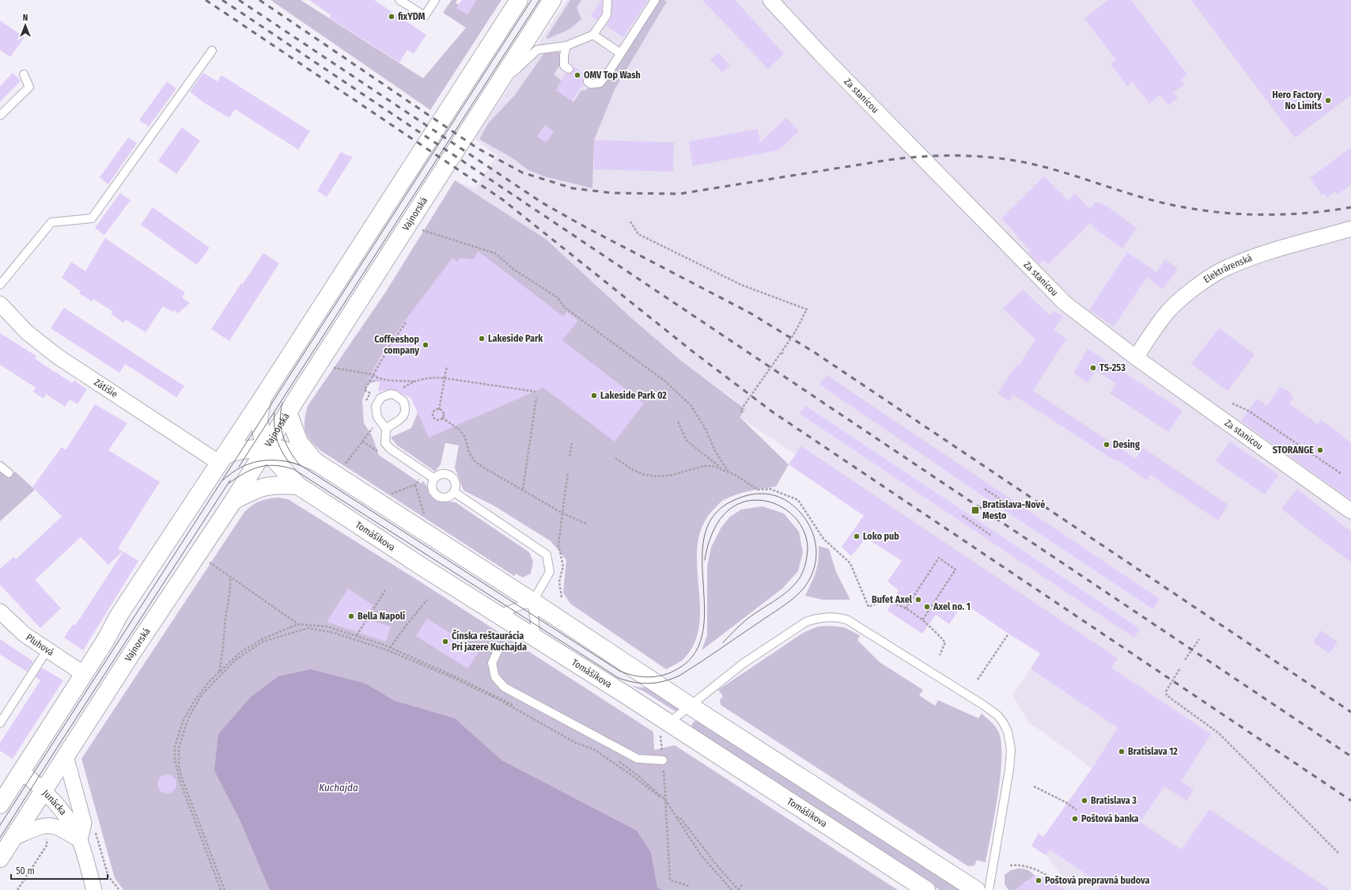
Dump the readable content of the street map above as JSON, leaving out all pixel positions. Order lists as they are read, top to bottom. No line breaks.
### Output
{"streets":{"main road":["Vajnorská","Tomášikova"],"street":["Za stanicou","Elektrárenská","Zátišie","Pluhová","Junácka"]},"crossings":[["Za stanicou","Elektrárenská"],["Vajnorská","Tomášikova"],["Vajnorská","Junácka"]],"water":["Kuchajda"],"places":{"other":["fixYDM","OMV Top Wash","Hero Factory No Limits","Lakeside Park","Coffeeshop company","TS-253","Lakeside Park 02","Desing","STORANGE","Loko pub","Bufet Axel","Axel no. 1","Bella Napoli","Čínska reštaurácia Pri jazere Kuchajda","Bratislava 12","Bratislava 3","Poštová banka","Poštová prepravná budova"],"transit":["Bratislava-Nové Mesto"]},"scale_bar":"50 m","north":"top"}
